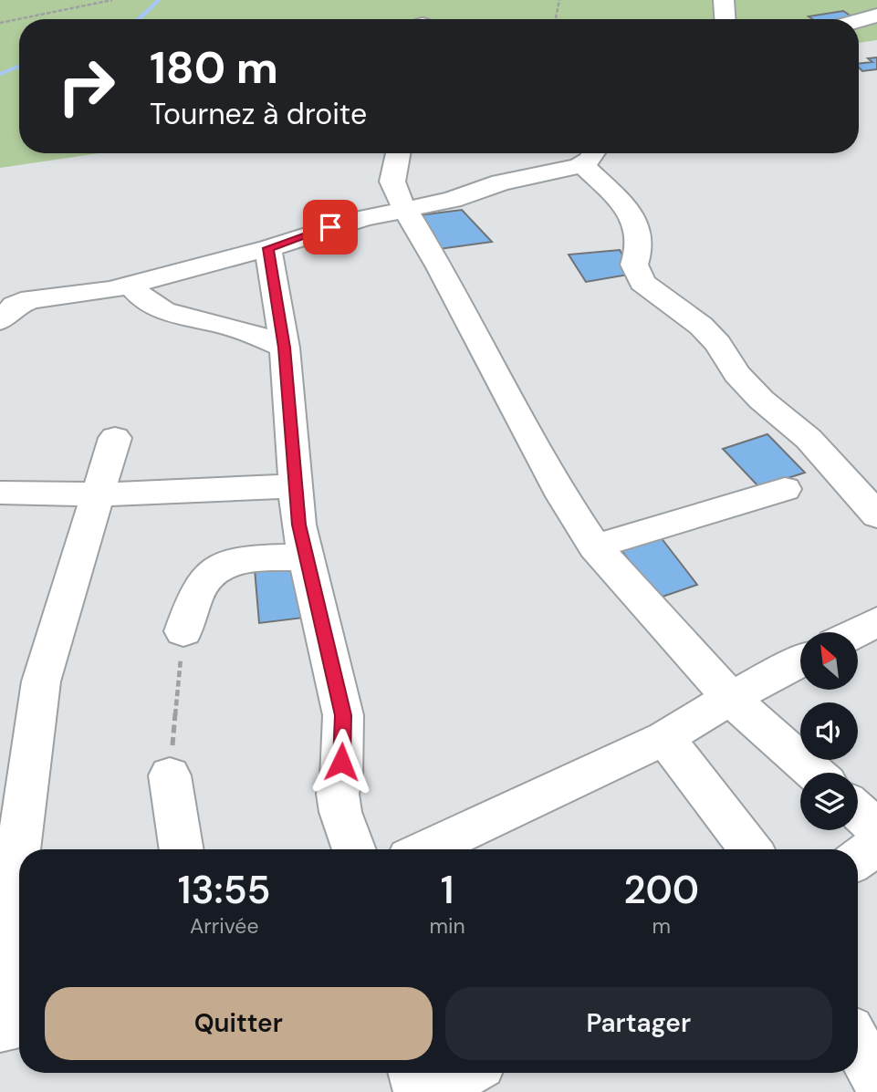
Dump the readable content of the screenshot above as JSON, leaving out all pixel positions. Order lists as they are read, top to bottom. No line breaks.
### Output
{"north":"top left","page":{"turn":["180 m","Tournez à droite"],"eta":["13:55","Arrivée","1","min","200","m"],"buttons":["Quitter","Partager"]}}
